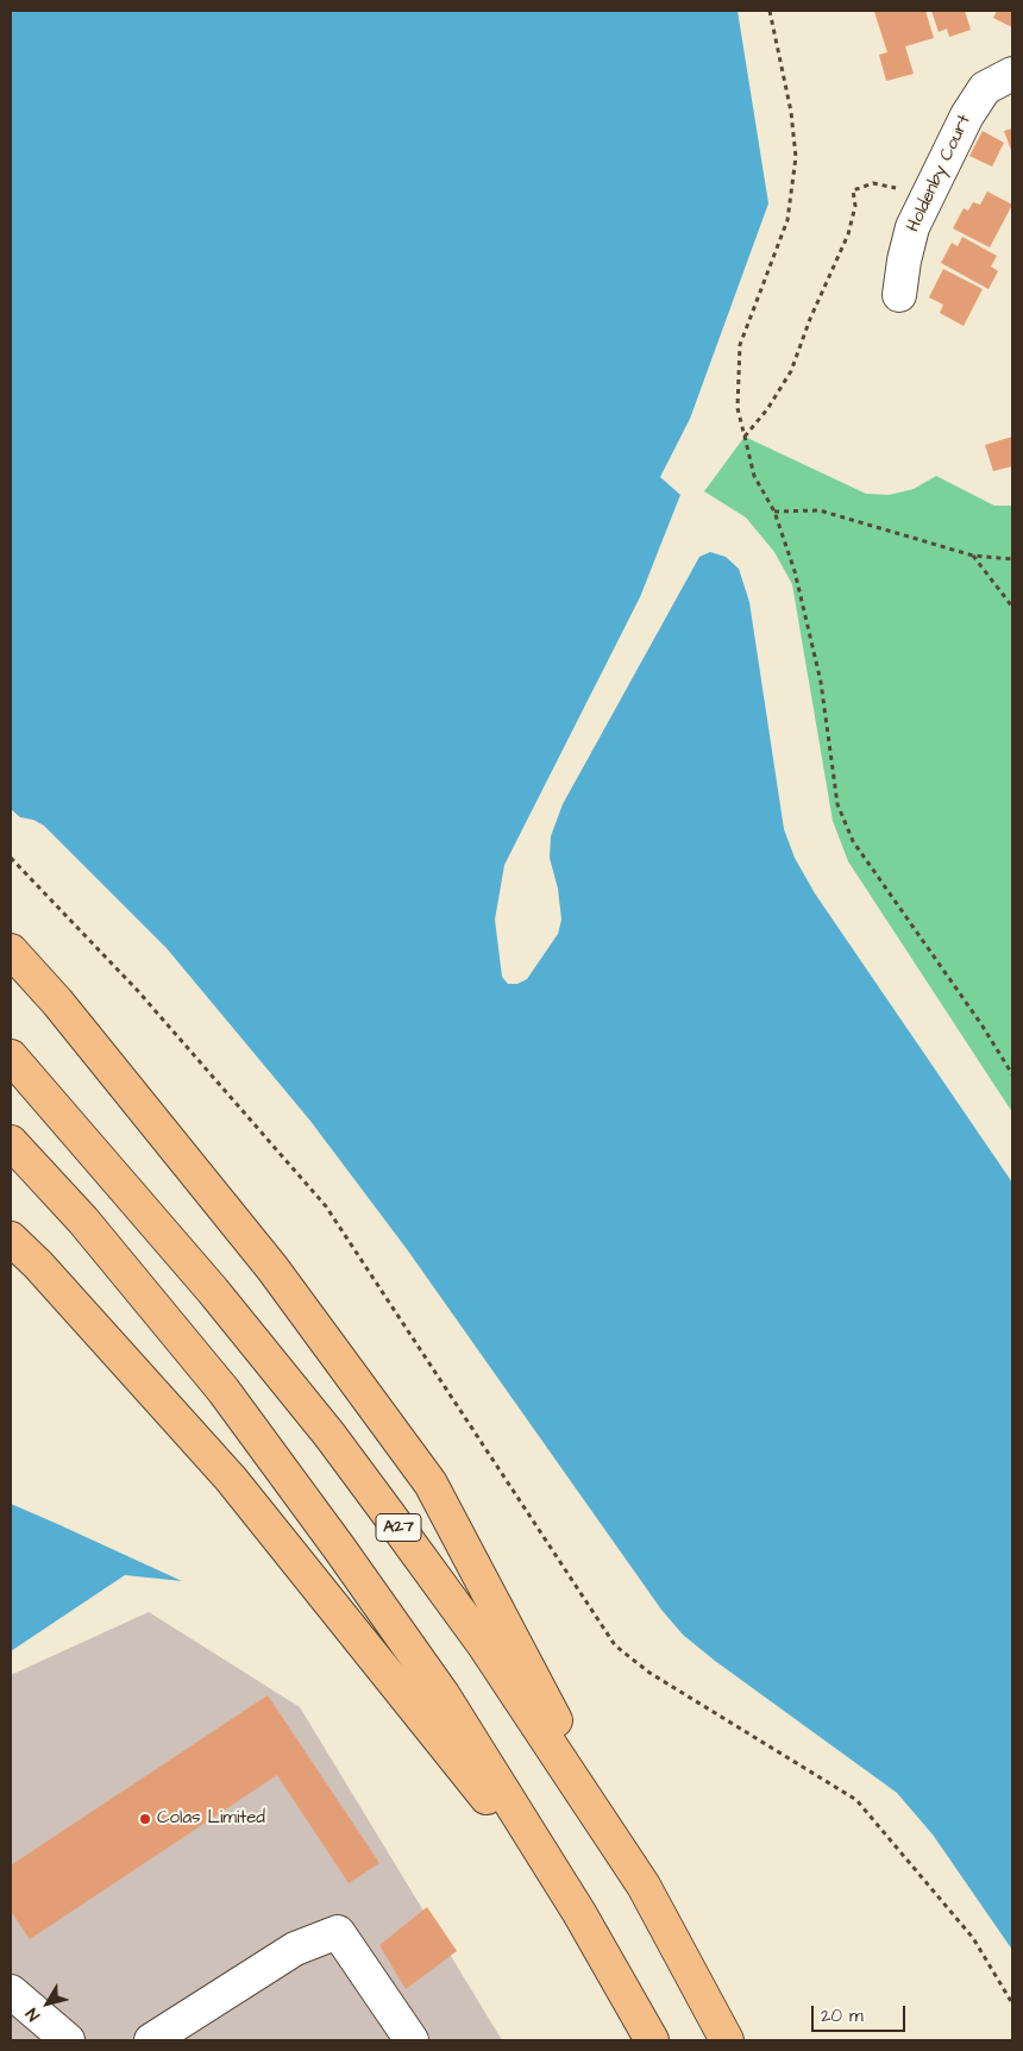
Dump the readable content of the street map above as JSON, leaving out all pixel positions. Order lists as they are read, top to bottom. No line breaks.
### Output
{"streets":{"highway":["A27"],"street":["Holdenby Court"]},"places":["Colas Limited"],"scale_bar":"20 m","north":"bottom left"}
